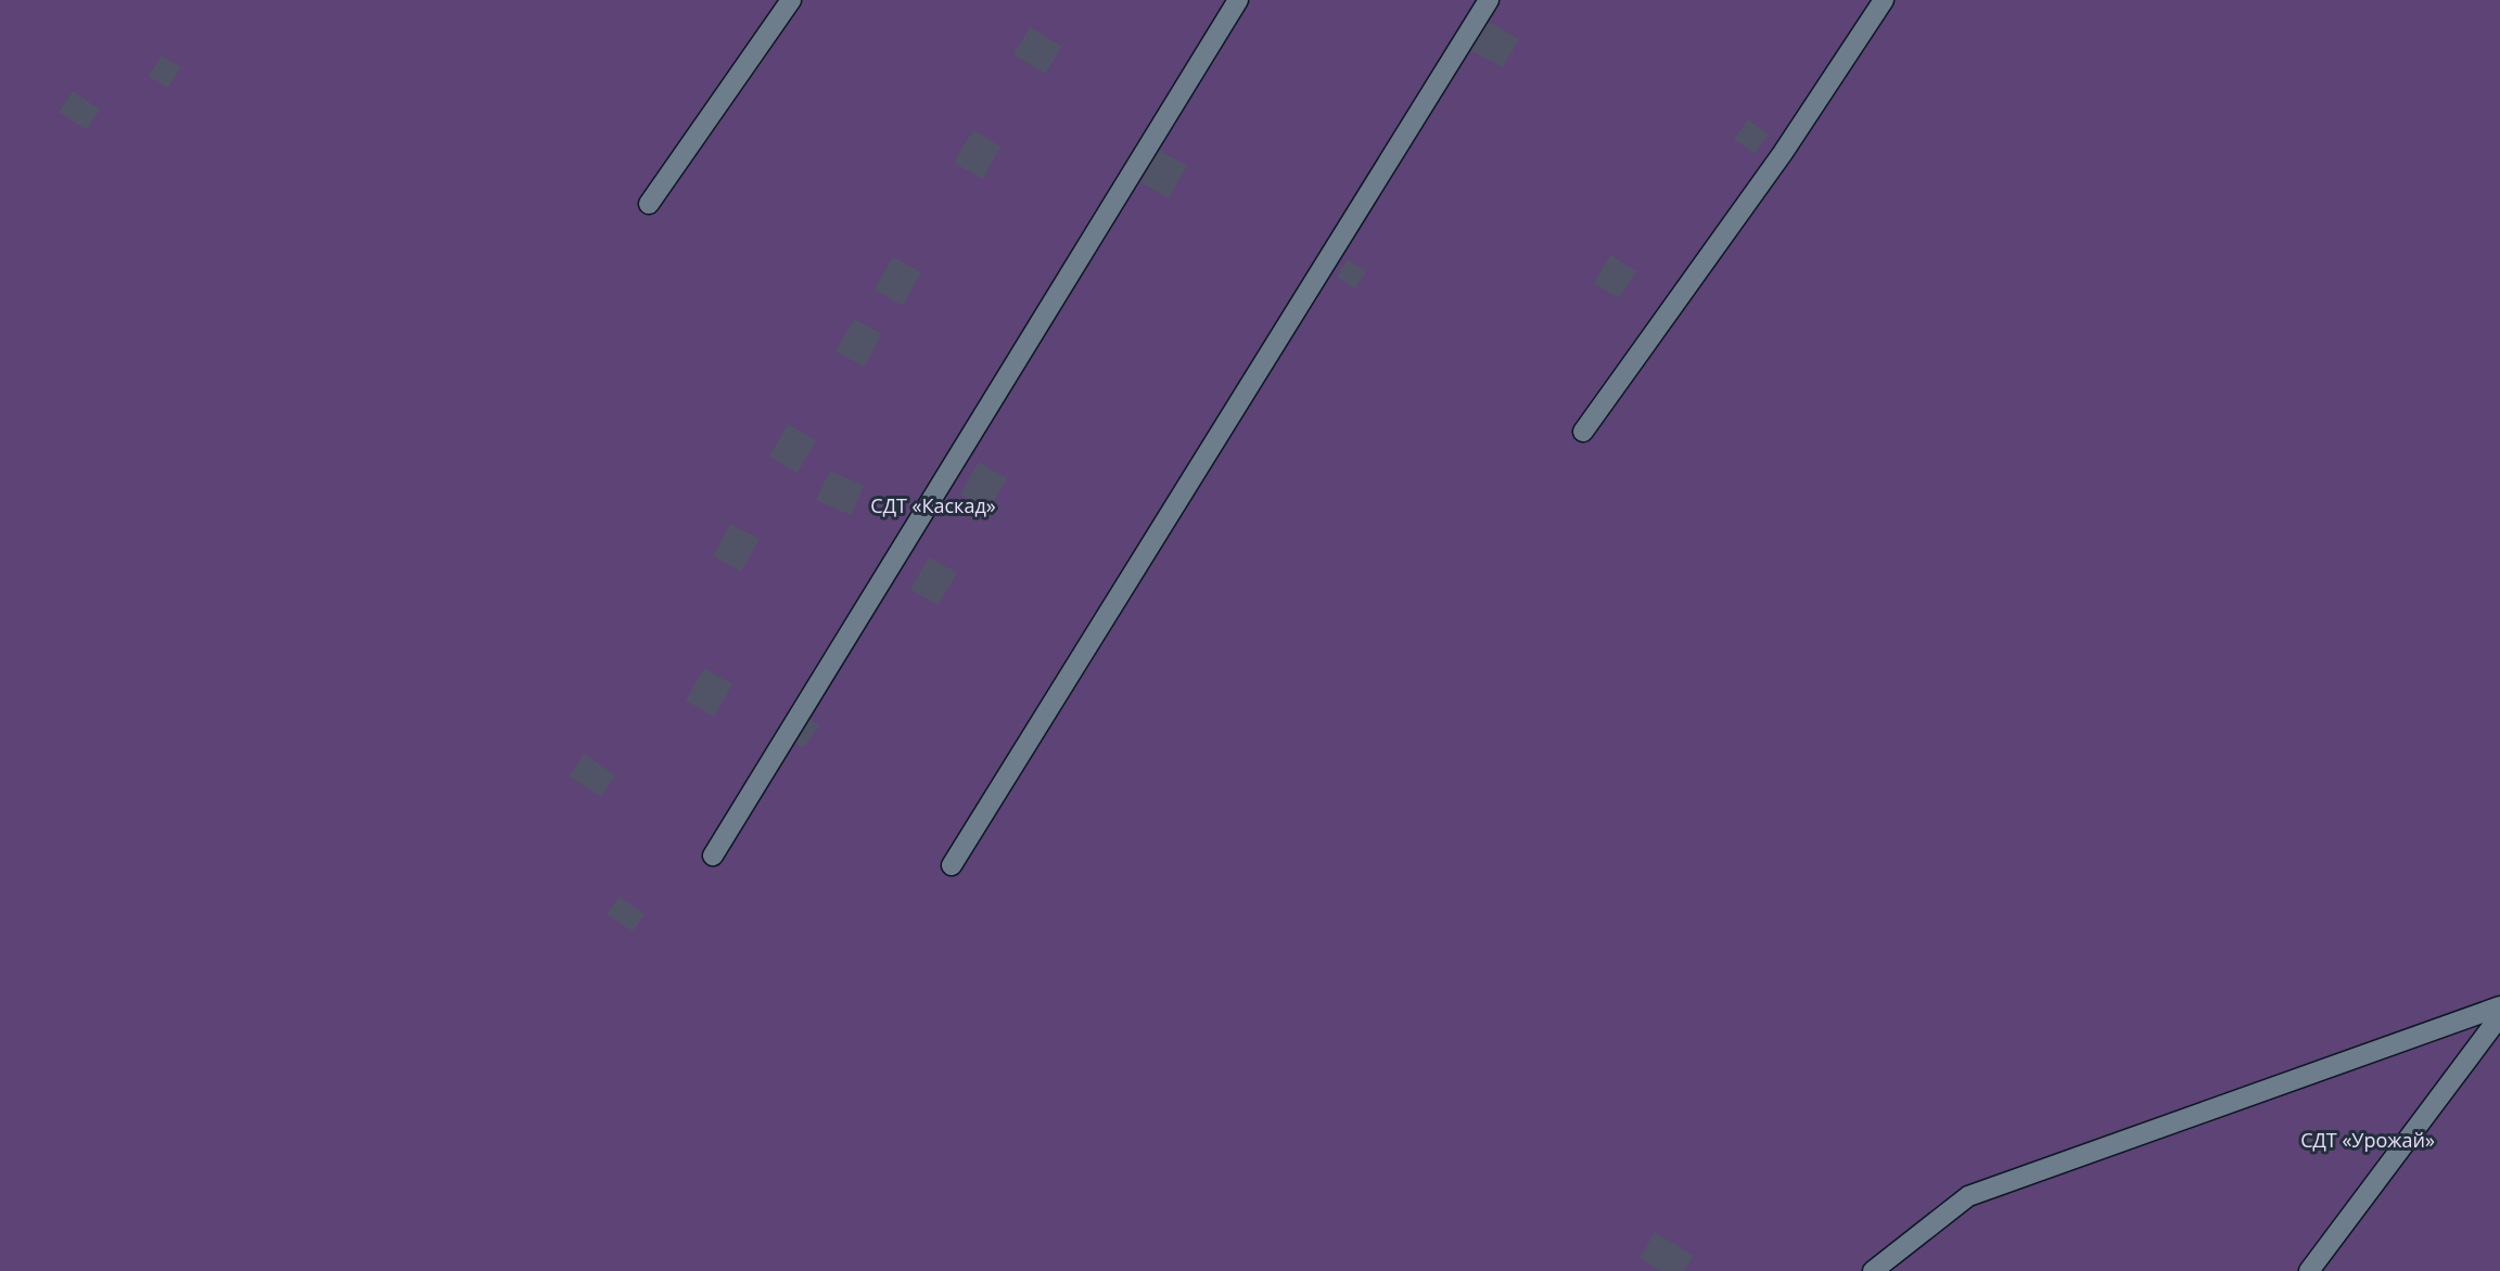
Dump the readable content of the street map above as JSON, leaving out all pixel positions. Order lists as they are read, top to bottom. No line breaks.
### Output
{"parks":["СДТ «Каскад»","СДТ «Урожай»"]}
